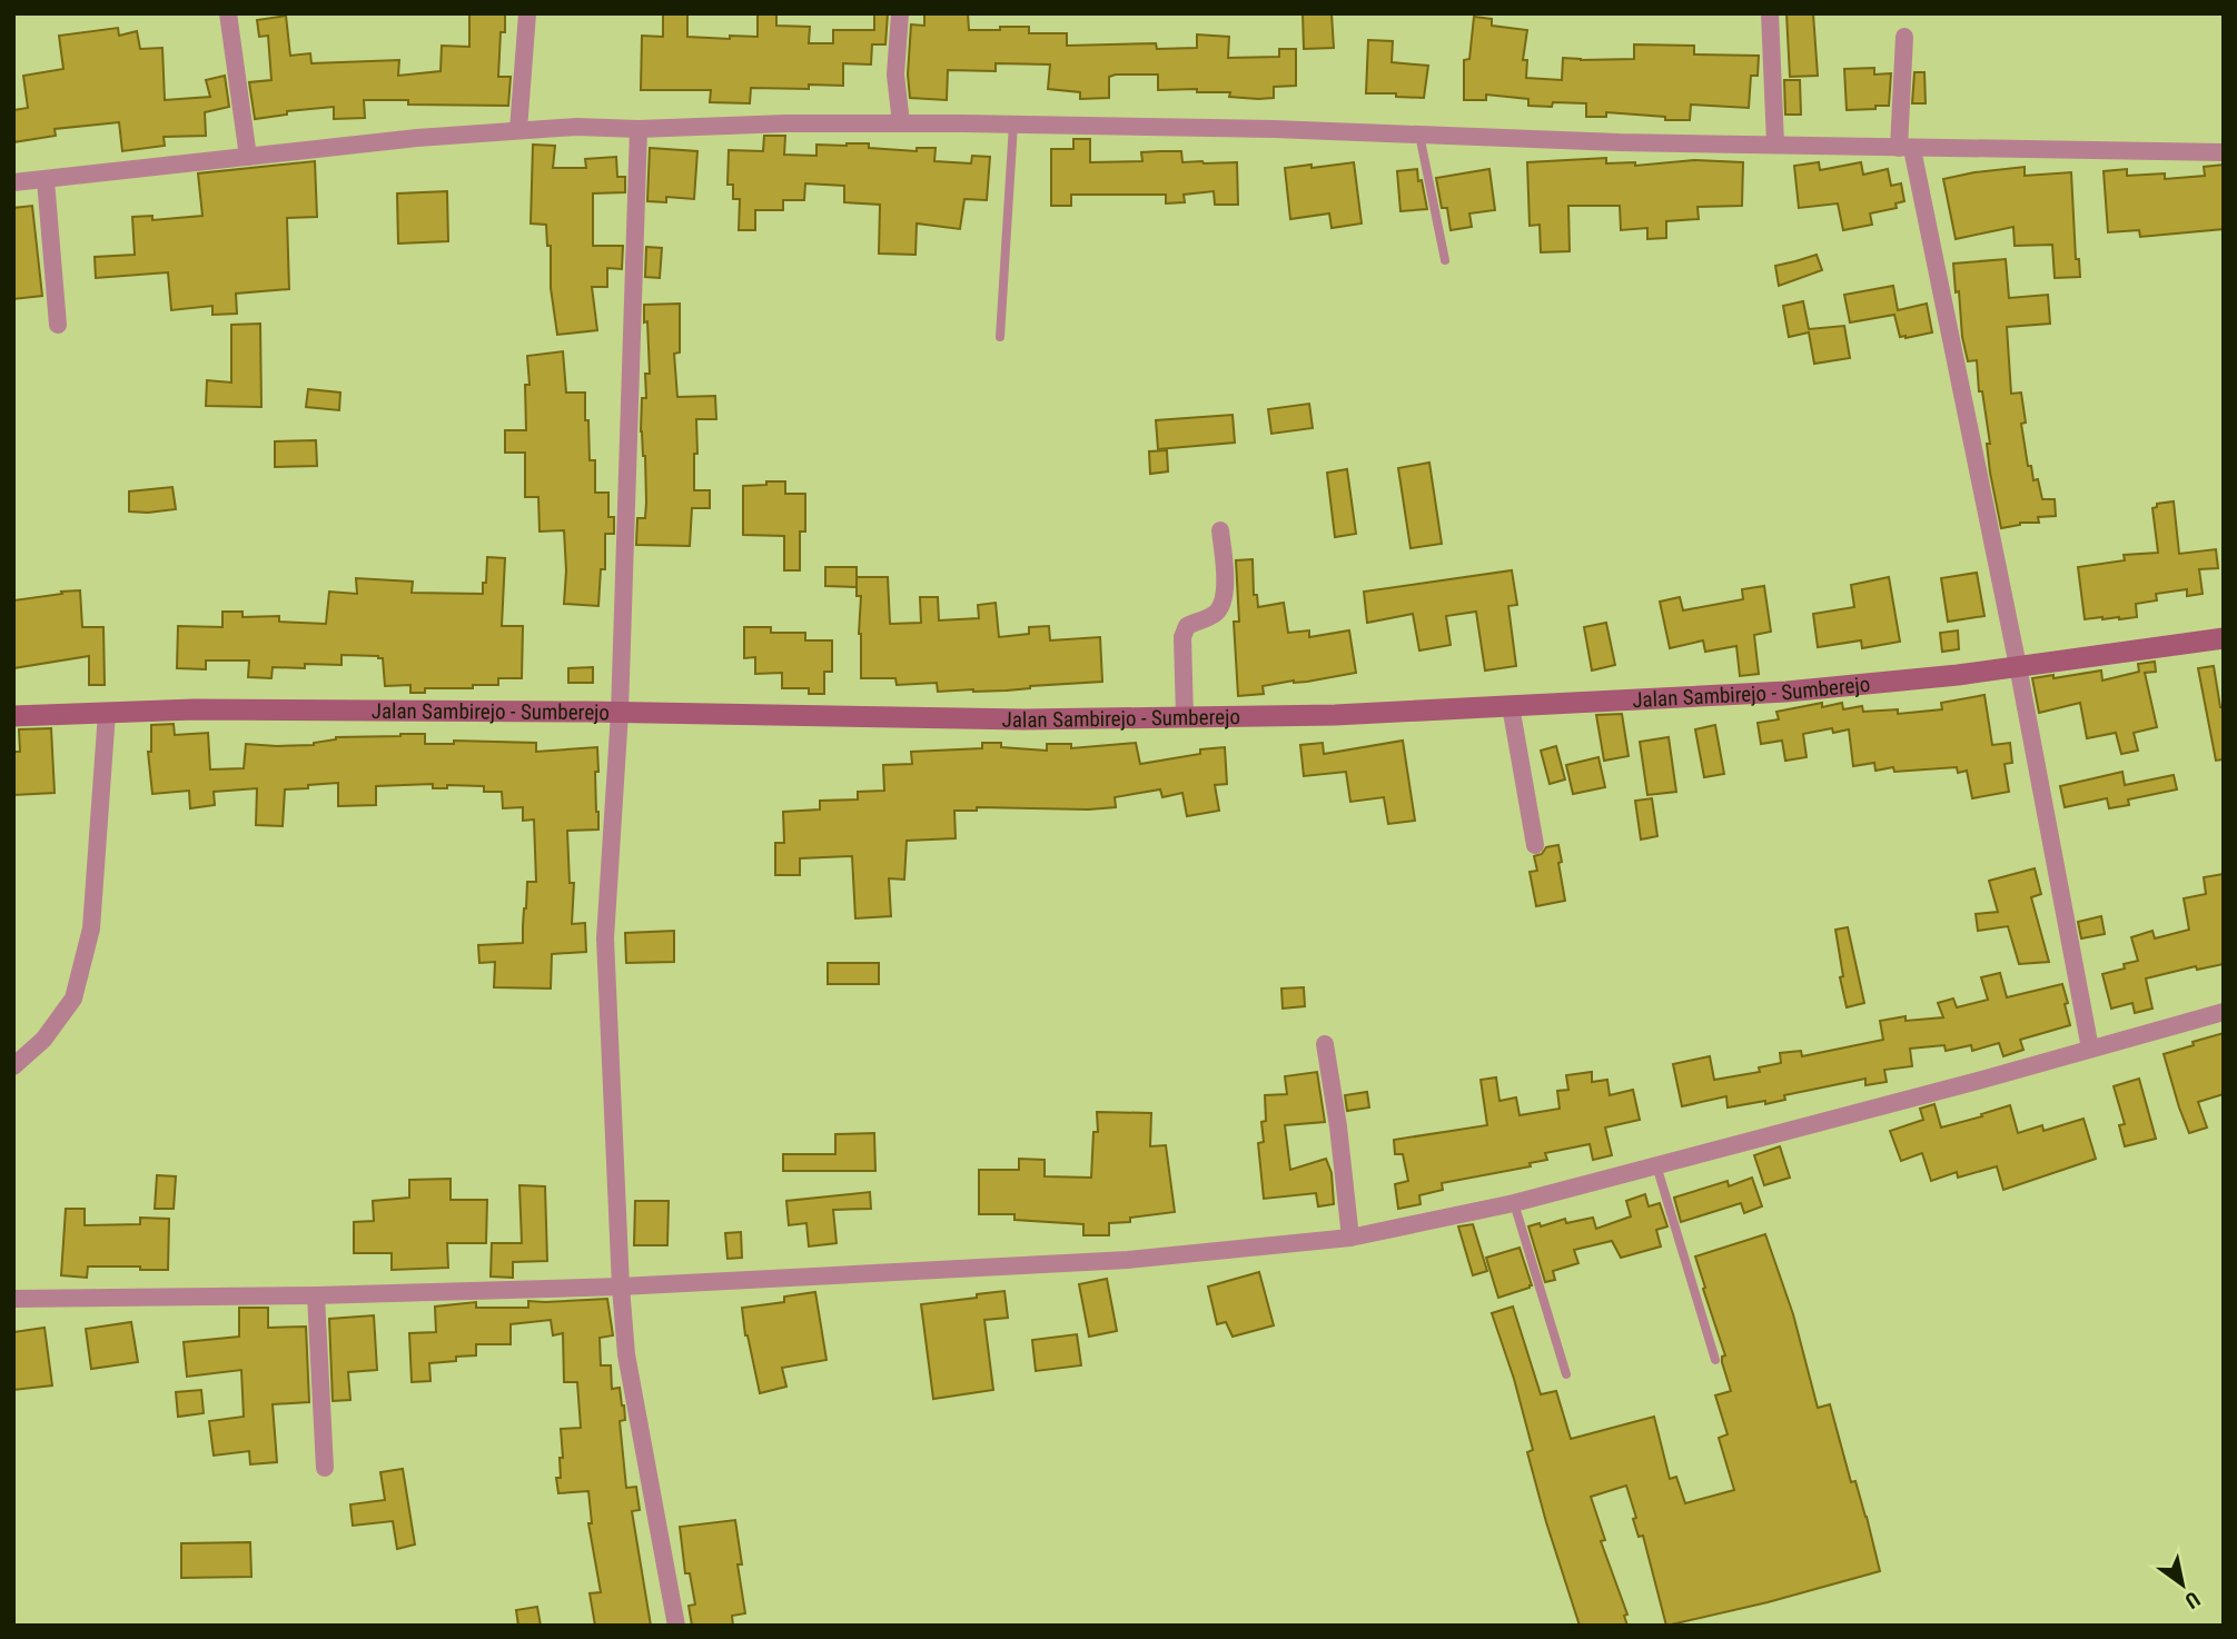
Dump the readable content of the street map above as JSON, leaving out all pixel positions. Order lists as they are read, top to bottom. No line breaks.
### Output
{"streets":{"main road":["Jalan Sambirejo - Sumberejo"]},"north":"bottom right"}
